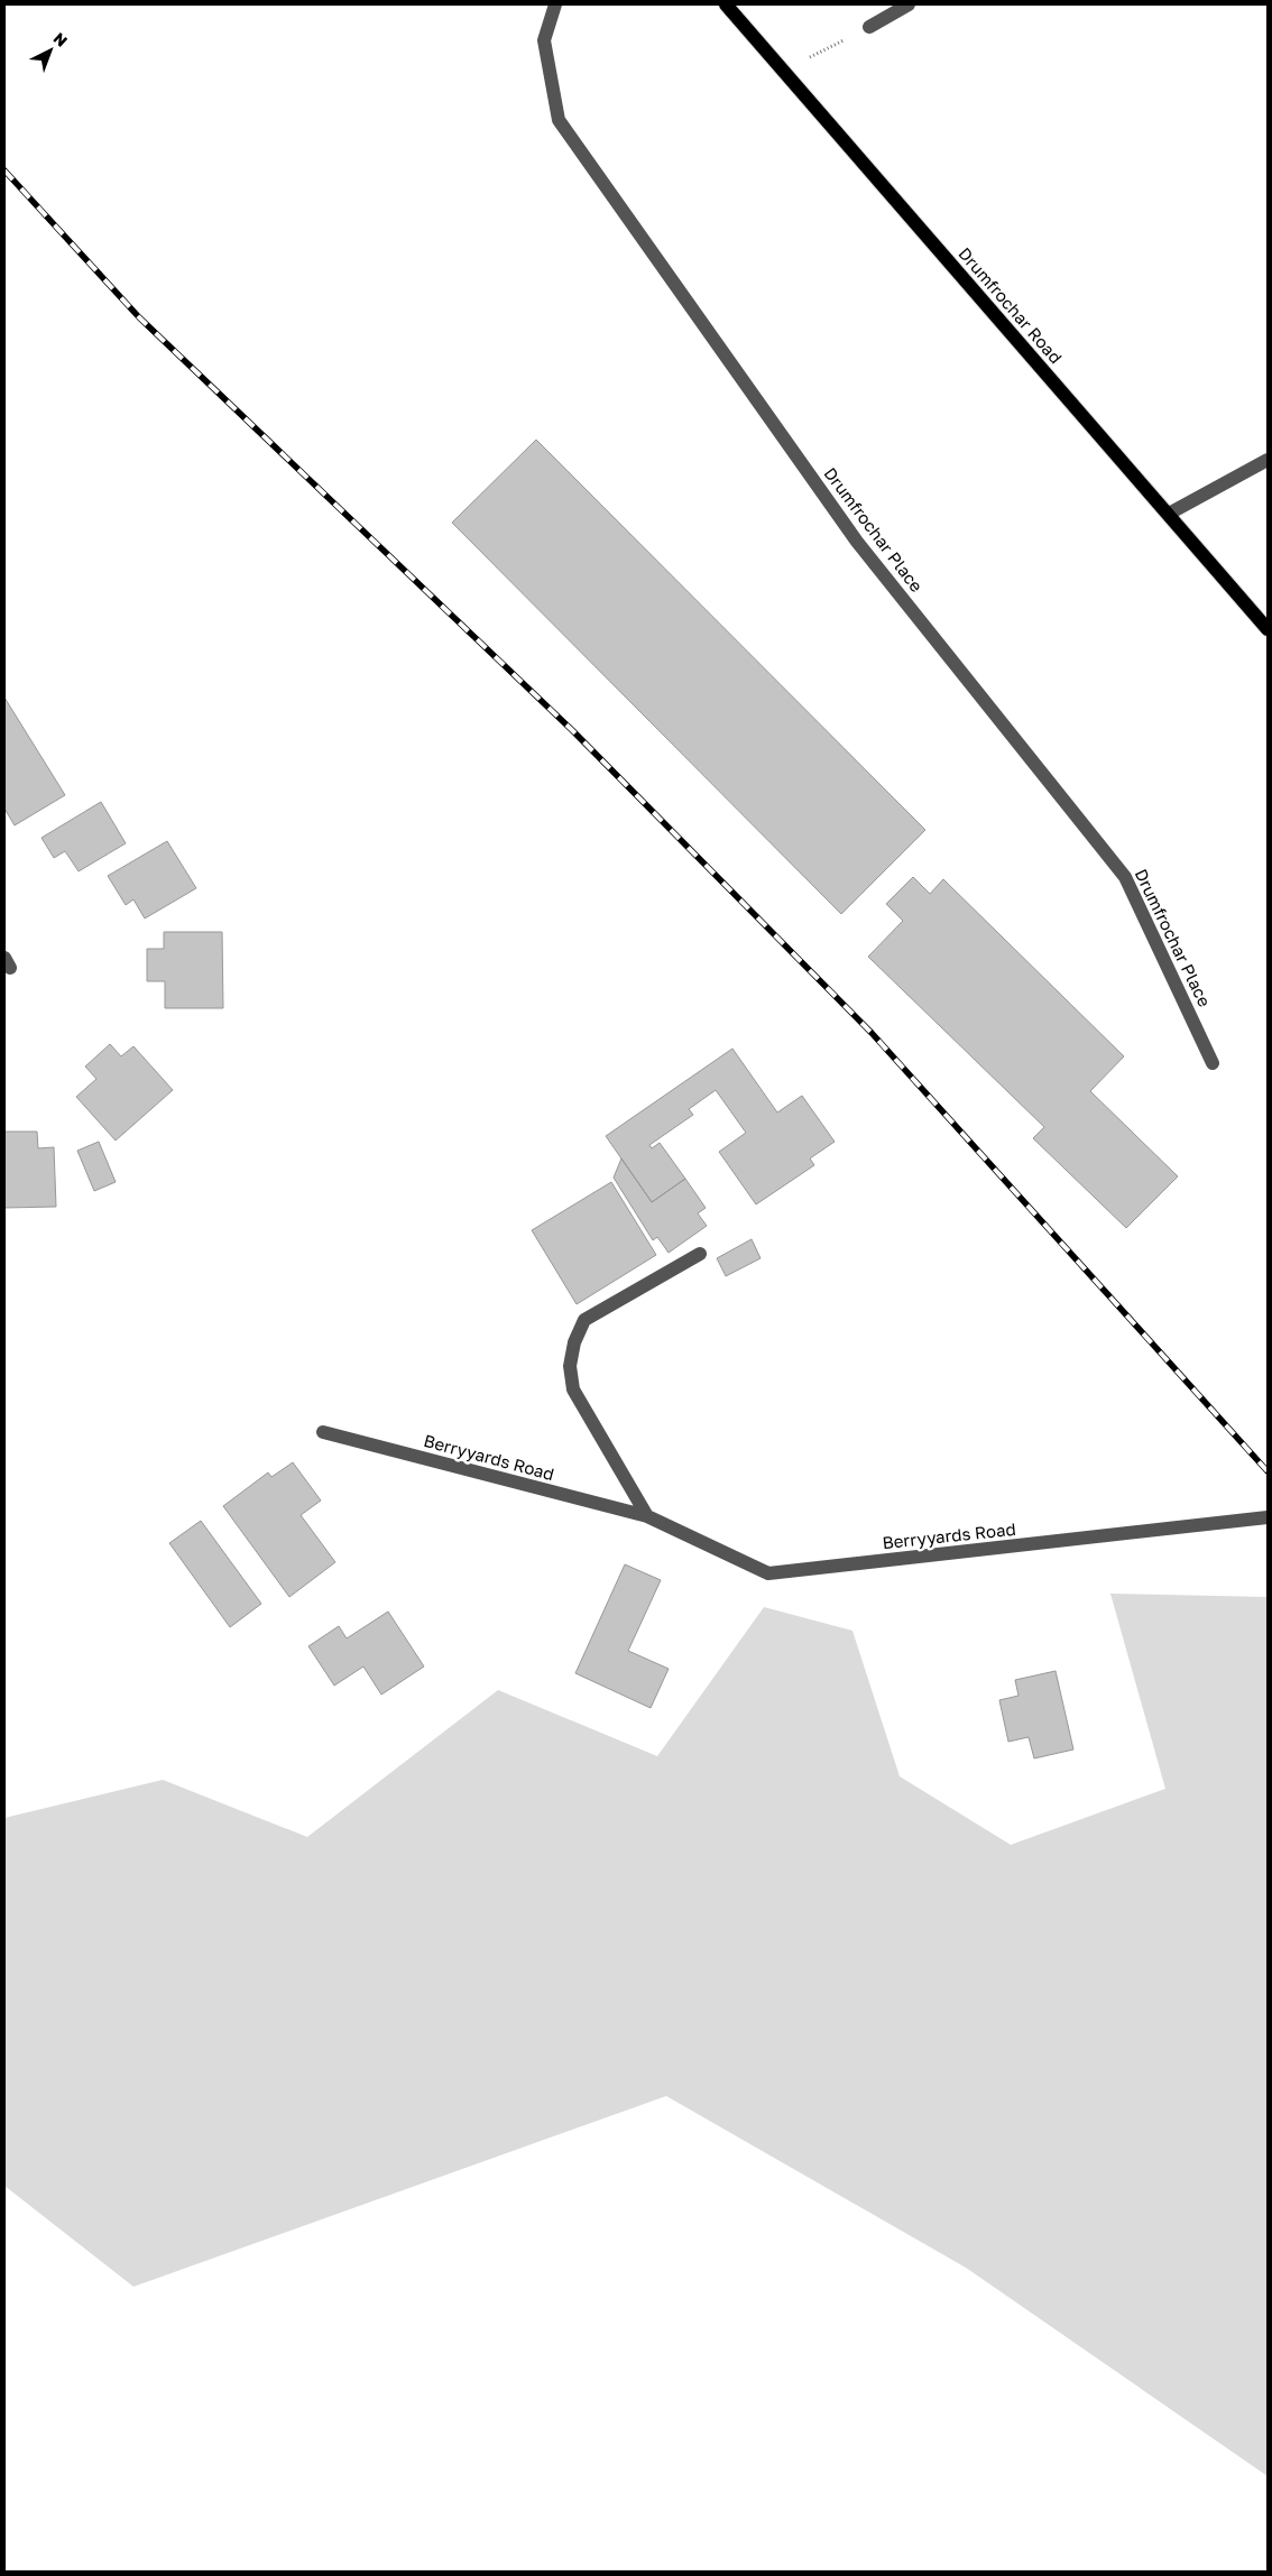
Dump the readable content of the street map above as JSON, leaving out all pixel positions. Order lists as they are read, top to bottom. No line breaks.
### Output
{"streets":{"main road":["Drumfrochar Road"],"street":["Drumfrochar Place","Berryyards Road"]},"north":"top right"}
